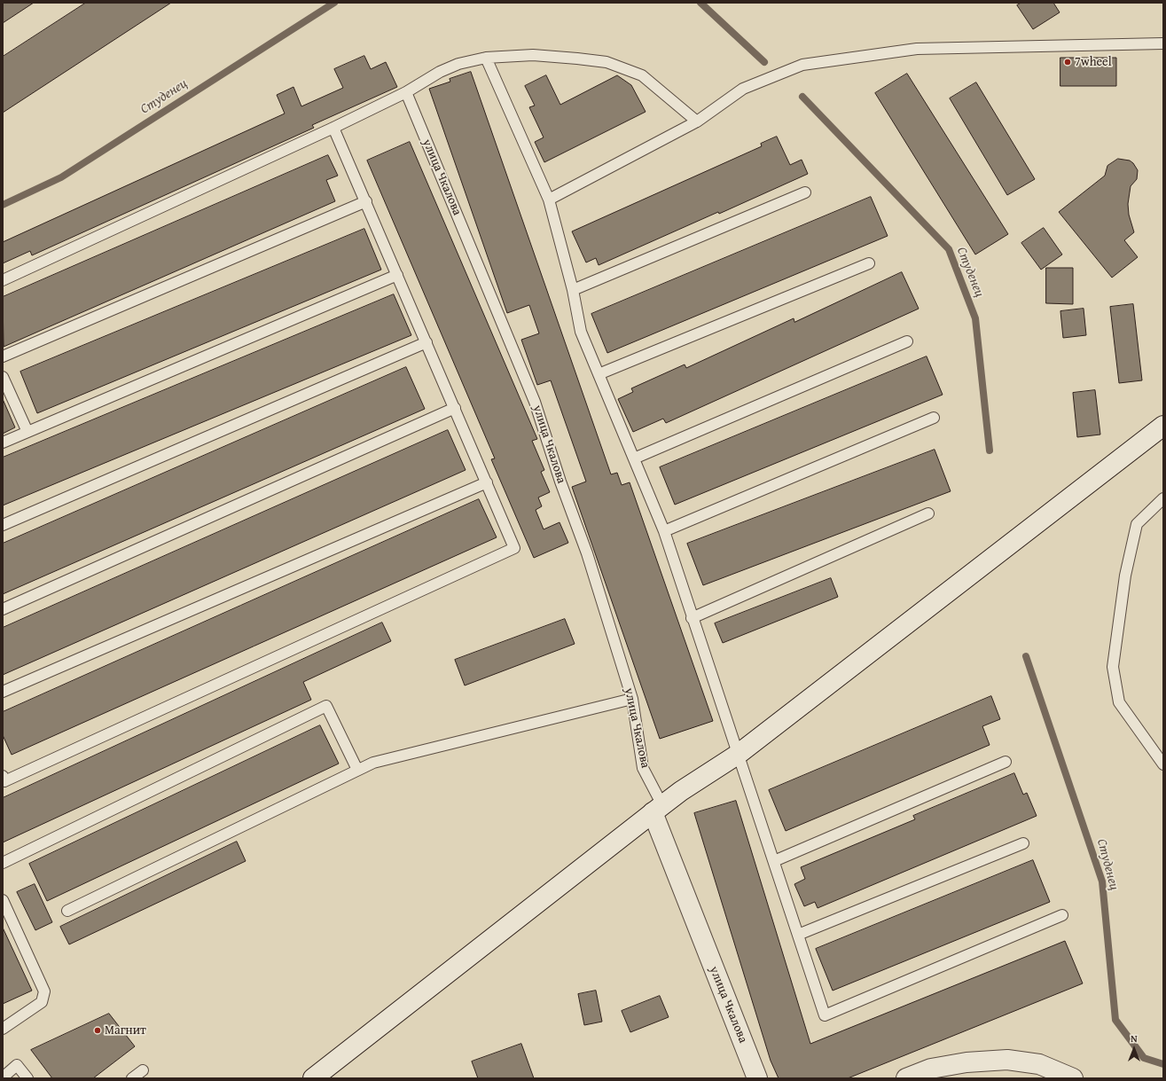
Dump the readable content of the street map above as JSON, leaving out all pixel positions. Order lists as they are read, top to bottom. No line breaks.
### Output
{"streets":{"main road":["улица Чкалова"]},"water":["Студенец"],"places":["7wheel","Магнит"],"north":"top"}
